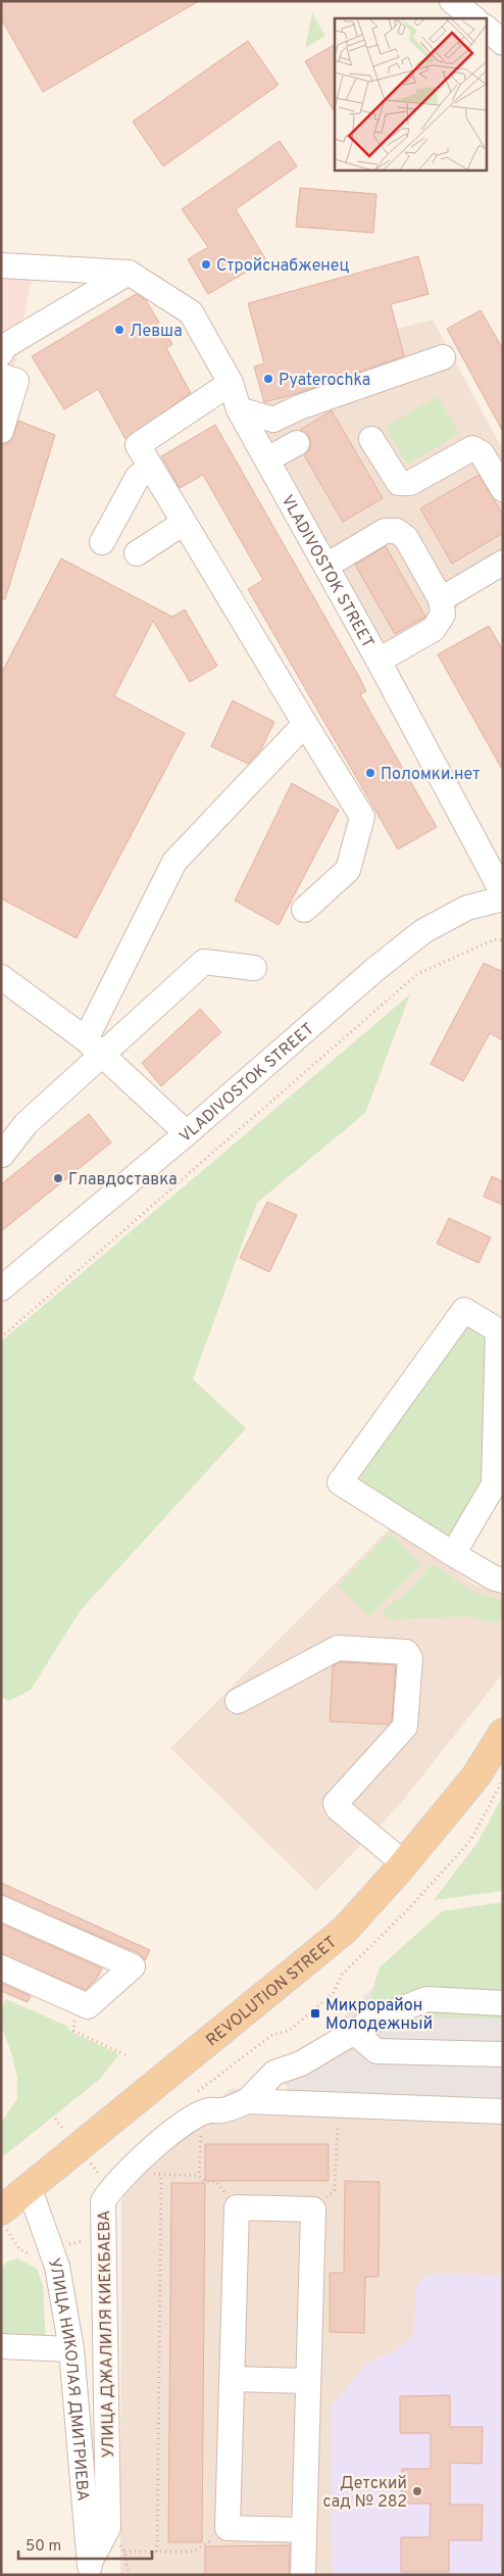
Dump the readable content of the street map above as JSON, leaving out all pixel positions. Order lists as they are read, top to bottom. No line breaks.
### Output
{"streets":{"main road":["REVOLUTION STREET"],"street":["VLADIVOSTOK STREET","УЛИЦА ДЖАЛИЛЯ КИЕКБАЕВА","УЛИЦА НИКОЛАЯ ДМИТРИЕВА"]},"crossings":[["REVOLUTION STREET","УЛИЦА НИКОЛАЯ ДМИТРИЕВА"],["УЛИЦА ДЖАЛИЛЯ КИЕКБАЕВА","УЛИЦА НИКОЛАЯ ДМИТРИЕВА"]],"places":{"other":["Стройснабженец","Левша","Pyaterochka","Поломки.нет","Главдоставка","Детский сад № 282"],"transit":["Микрорайон Молодежный"]},"scale_bar":"50 m"}
